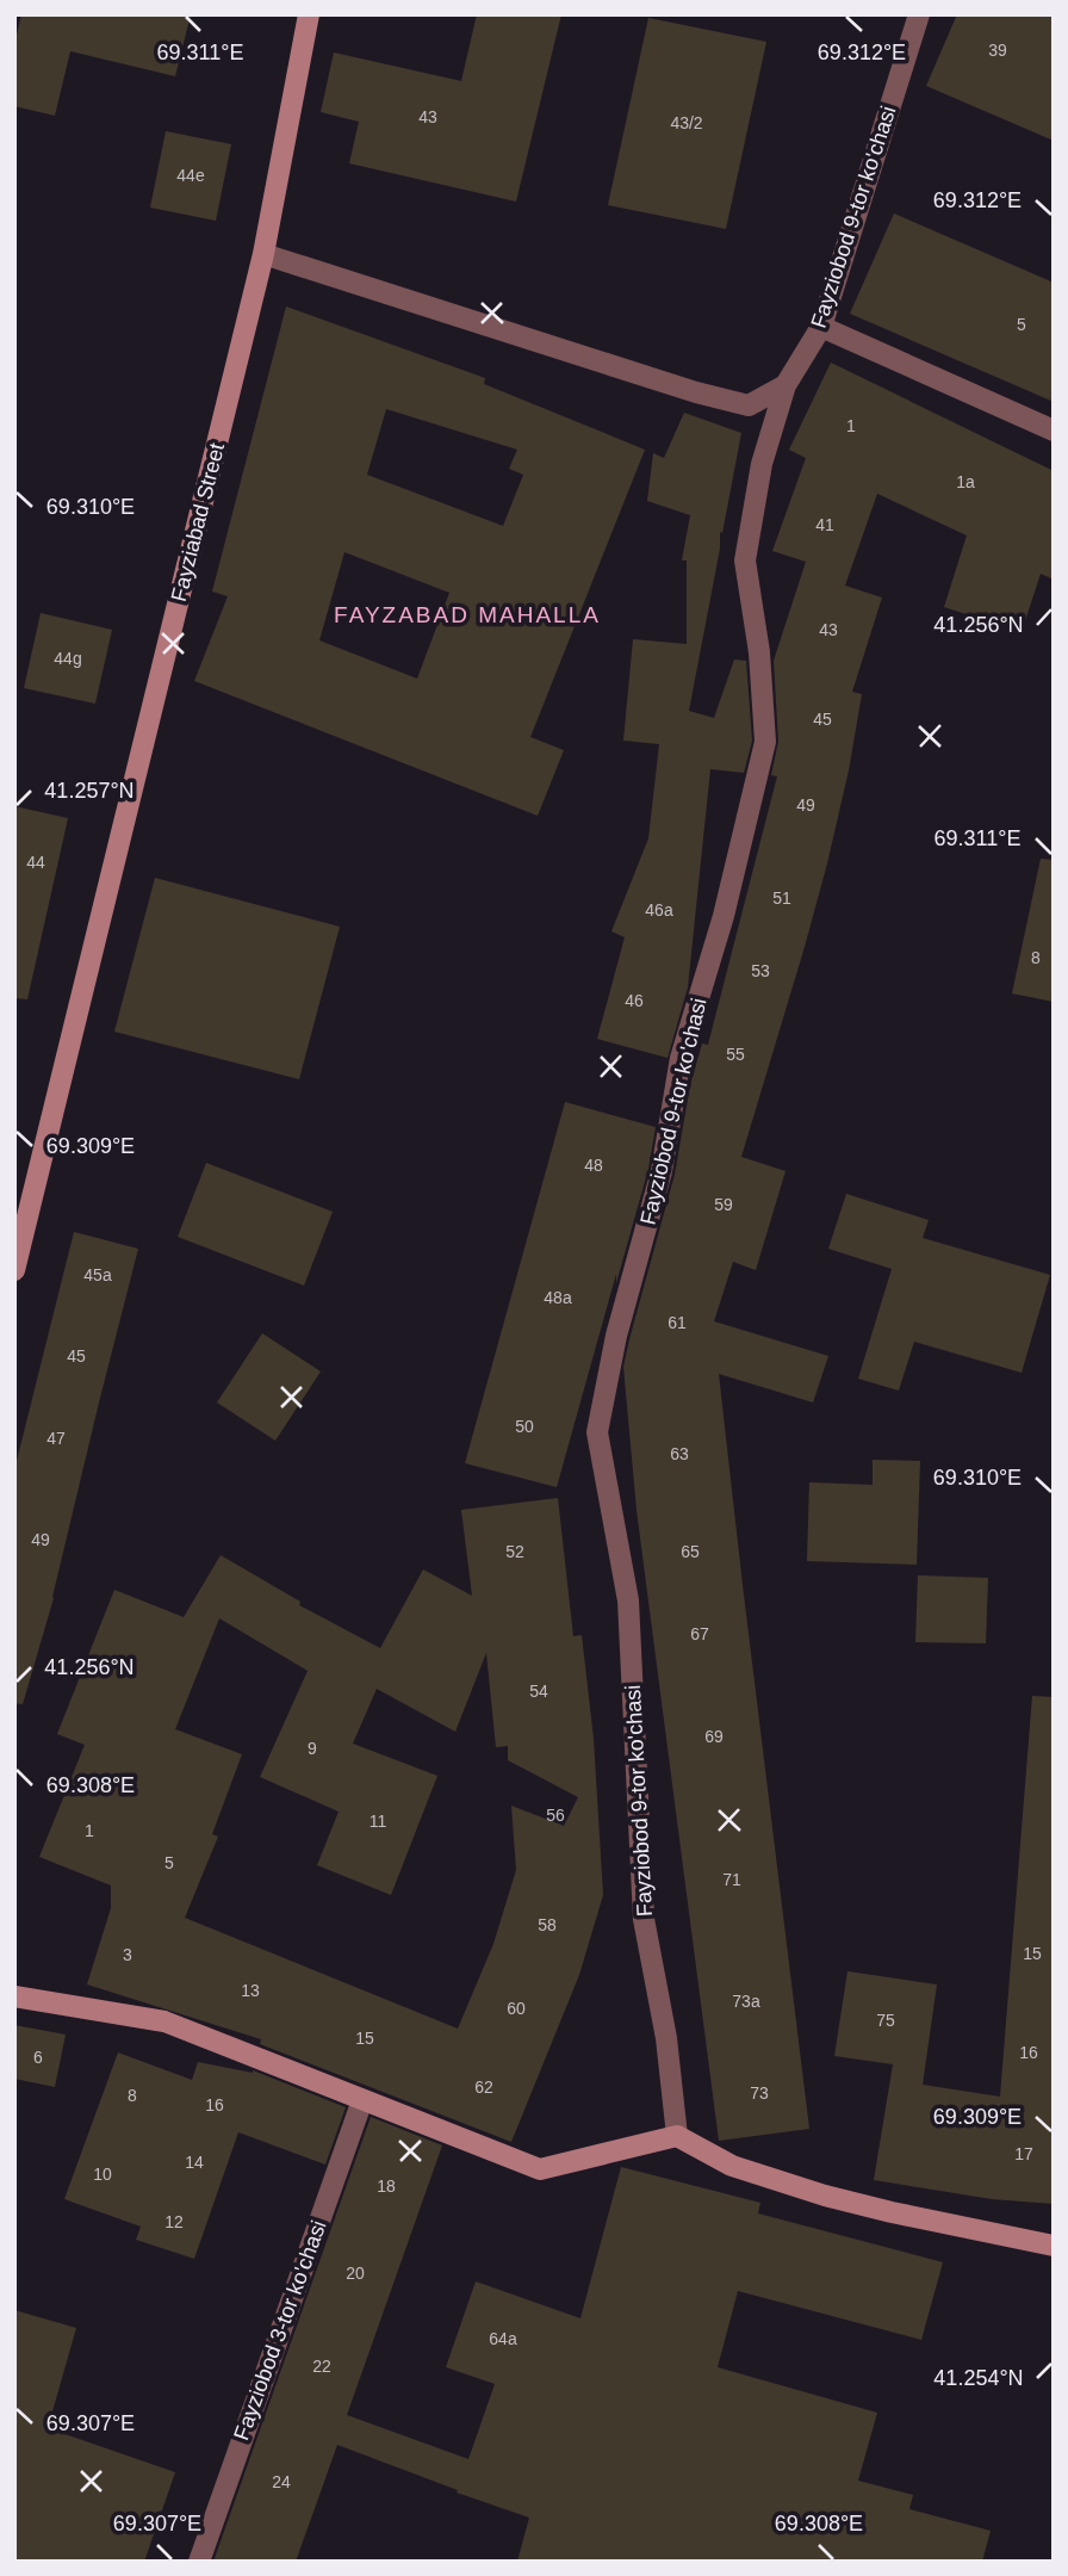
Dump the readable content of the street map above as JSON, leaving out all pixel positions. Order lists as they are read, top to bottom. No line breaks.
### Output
{"streets":{"street":["Fayziobod 9-tor ko'chasi","Fayziabad Street","Fayziobod 3-tor ko'chasi"]},"districts":["FAYZABAD MAHALLA"],"house_numbers":["39","43","43/2","44e","5","1","1a","41","43","44g","45","49","44","51","46a","8","53","46","55","48","59","45a","48a","61","45","50","47","63","49","52","65","67","54","69","9","56","11","1","5","71","58","15","3","13","73a","60","75","15","16","6","62","73","8","16","17","14","10","18","12","20","64a","22","24"],"coordinates":["69.311°E","69.312°E","69.310°E","41.256°N","41.257°N","69.309°E","69.308°E","41.254°N","69.307°E"]}
